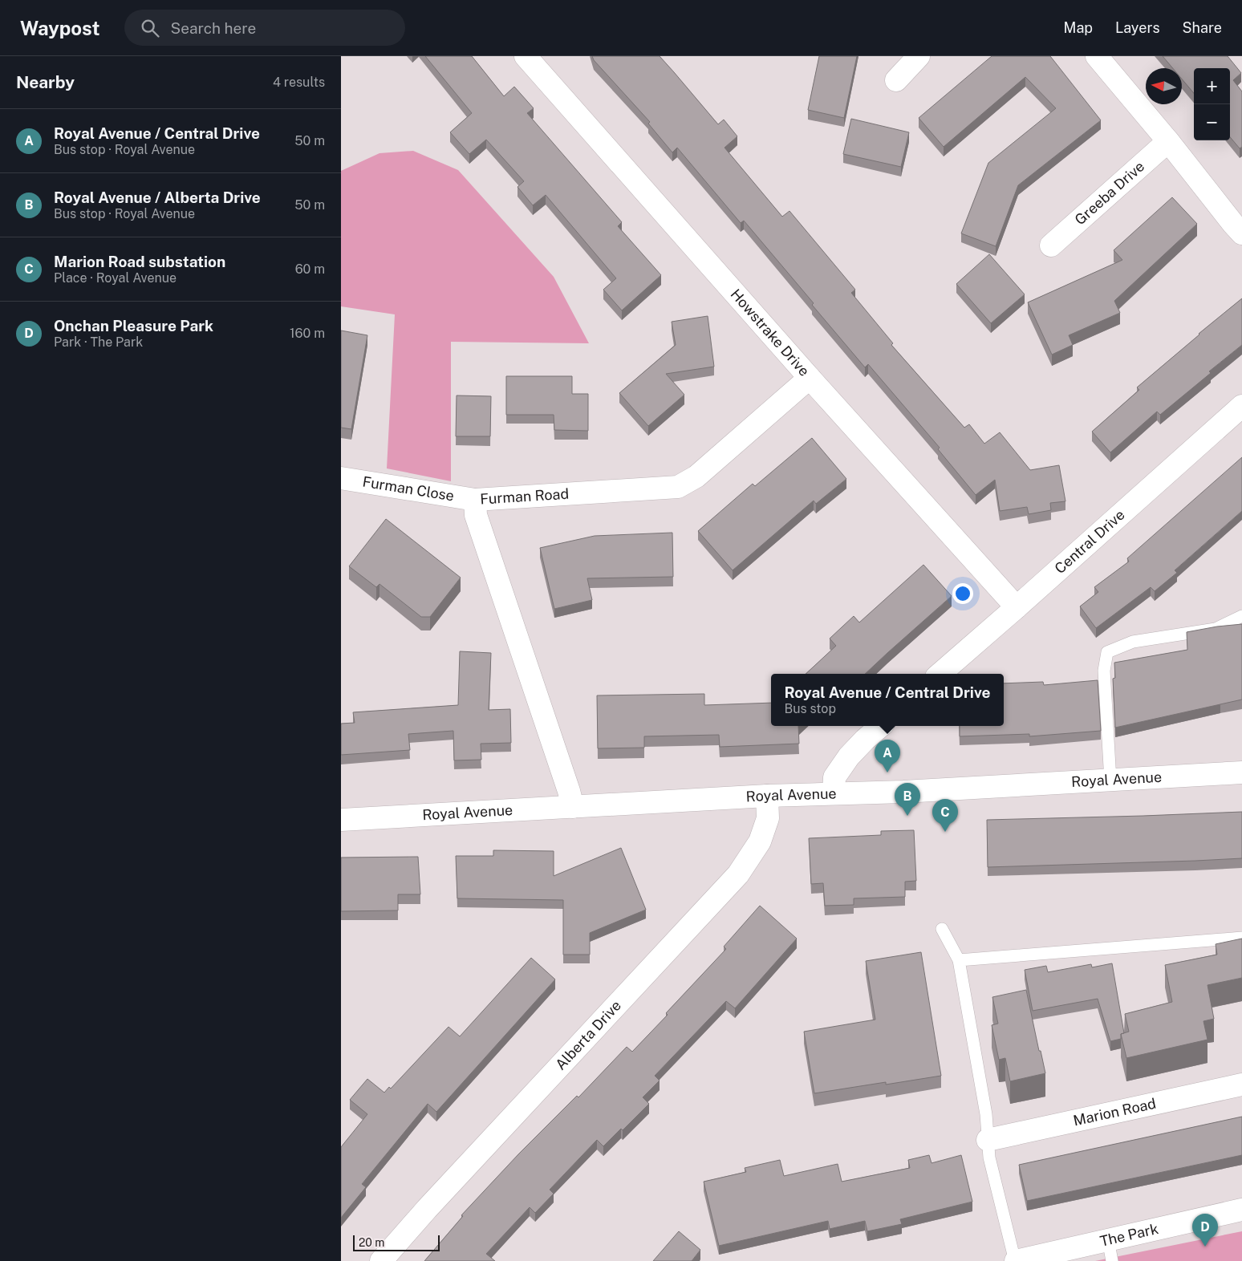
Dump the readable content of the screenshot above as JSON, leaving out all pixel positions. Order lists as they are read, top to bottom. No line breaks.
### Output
{"streets":{"street":["Greeba Drive","Howstrake Drive","Furman Close","Furman Road","Central Drive","Royal Avenue","Alberta Drive","Marion Road","The Park"]},"crossings":[["Howstrake Drive","Furman Road"],["Howstrake Drive","Central Drive"],["Furman Close","Furman Road"],["Furman Road","Royal Avenue"],["Royal Avenue","Alberta Drive"]],"scale_bar":"20 m","north":"left","page":{"header":"Waypost","search":"Search here","nav":["Map","Layers","Share"],"heading":["Nearby","4 results"],"map_buttons":["+","−"],"list":[{"mark":"A","name":"Royal Avenue / Central Drive","note":"Bus stop · Royal Avenue","value":"50 m"},{"mark":"B","name":"Royal Avenue / Alberta Drive","note":"Bus stop · Royal Avenue","value":"50 m"},{"mark":"C","name":"Marion Road substation","note":"Place · Royal Avenue","value":"60 m"},{"mark":"D","name":"Onchan Pleasure Park","note":"Park · The Park","value":"160 m"}],"popup":["Royal Avenue / Central Drive","Bus stop"],"pins":["A","B","C","D"],"scale":"20 m"}}
